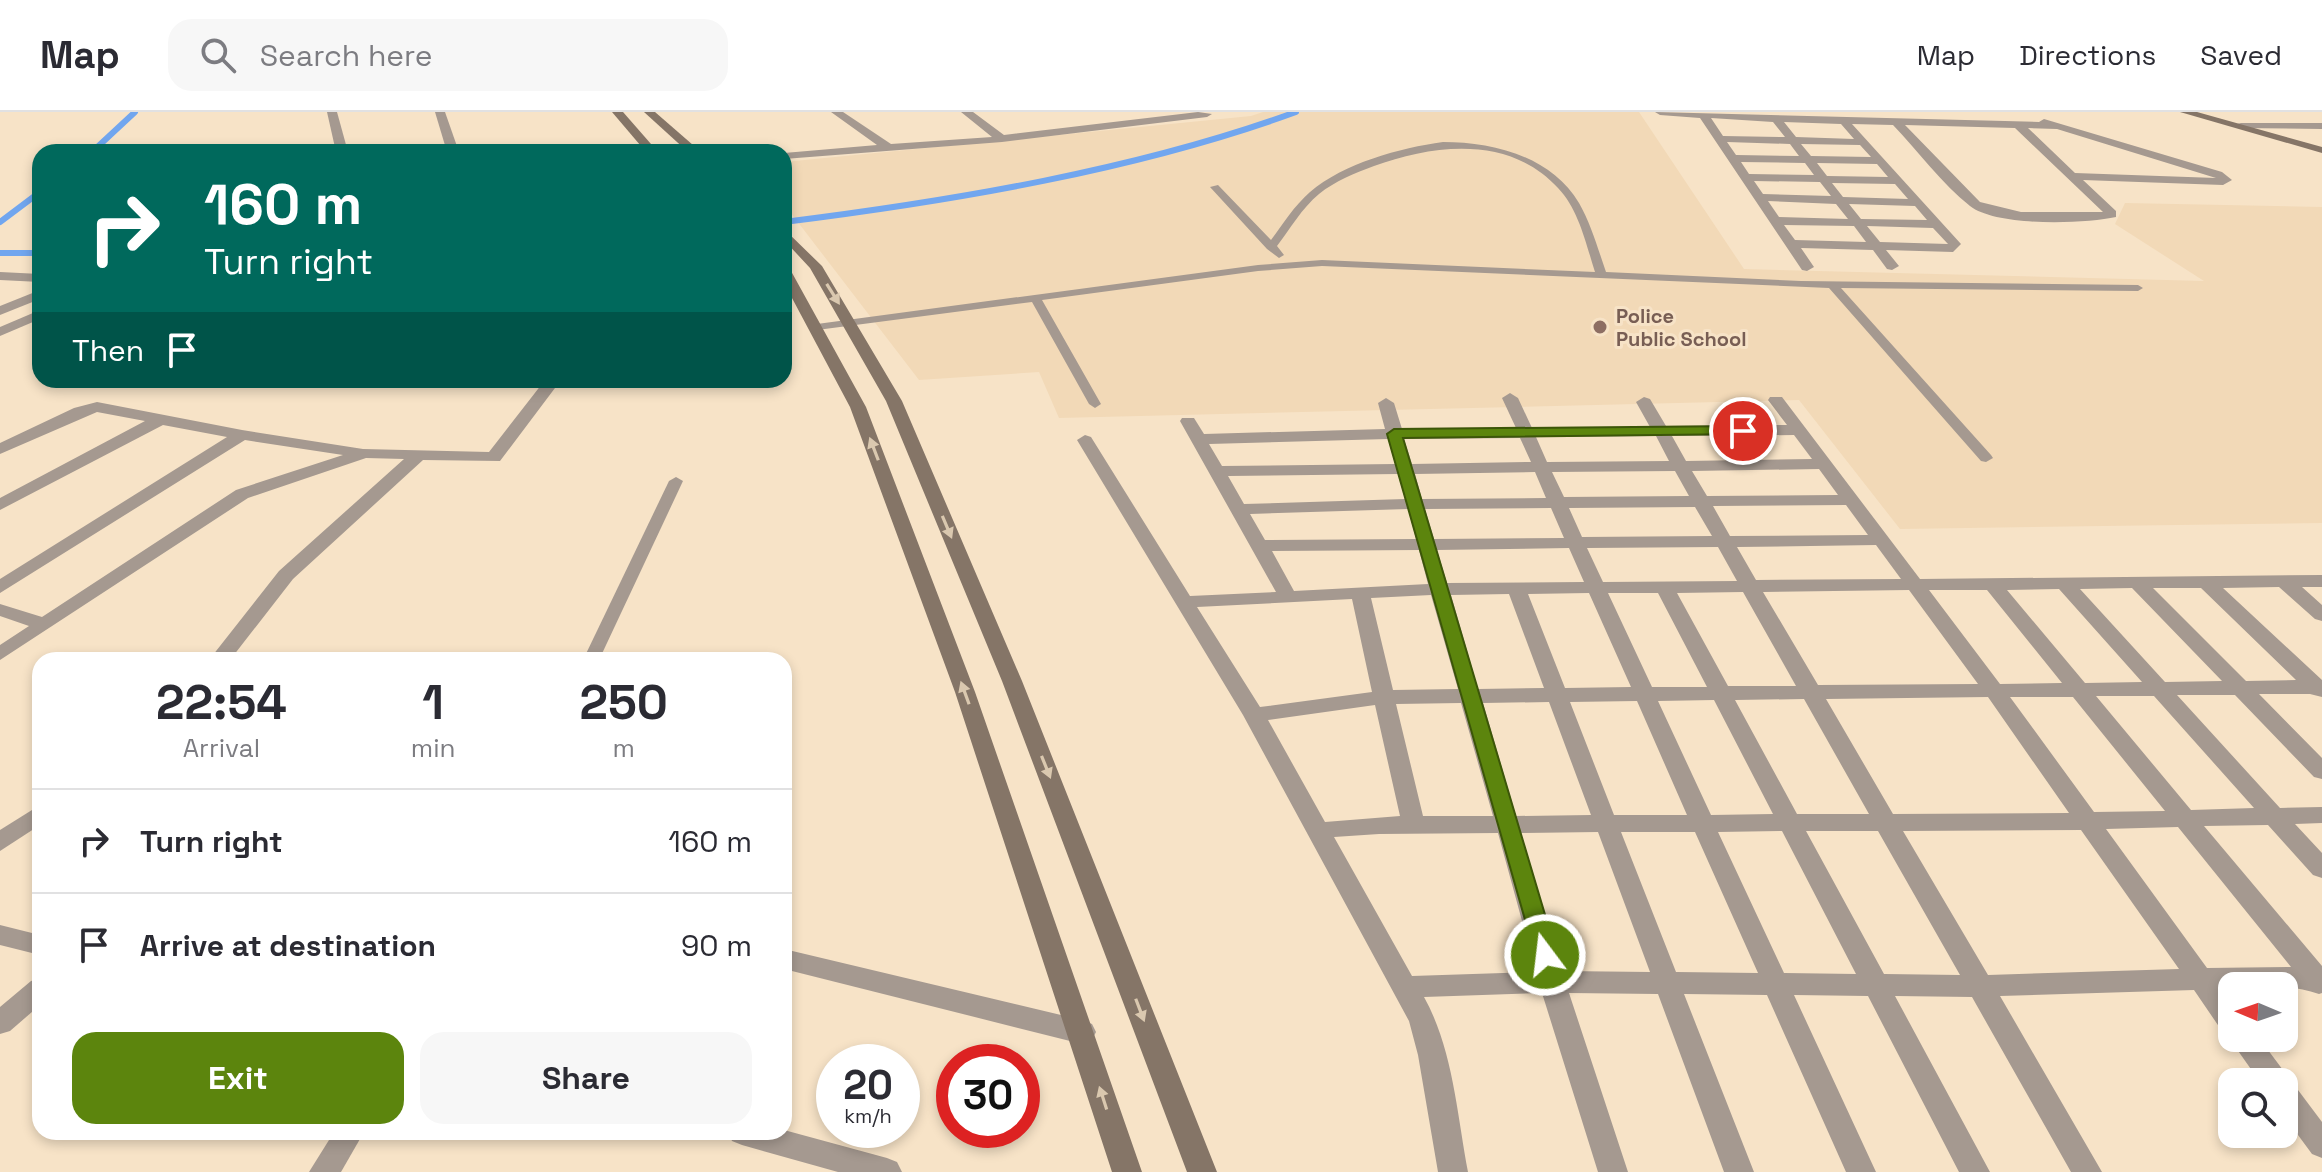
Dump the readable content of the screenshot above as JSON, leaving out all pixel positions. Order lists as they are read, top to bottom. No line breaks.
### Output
{"places":["Police Public School"],"north":"left","page":{"header":"Map","search":"Search here","nav":["Map","Directions","Saved"],"turn":["160 m","Turn right"],"then":"Then","eta":["22:54","Arrival","1","min","250","m"],"list":[{"name":"Turn right","value":"160 m"},{"name":"Arrive at destination","value":"90 m"}],"buttons":["Exit","Share"],"speed":"20 km/h","limit":"30"}}
